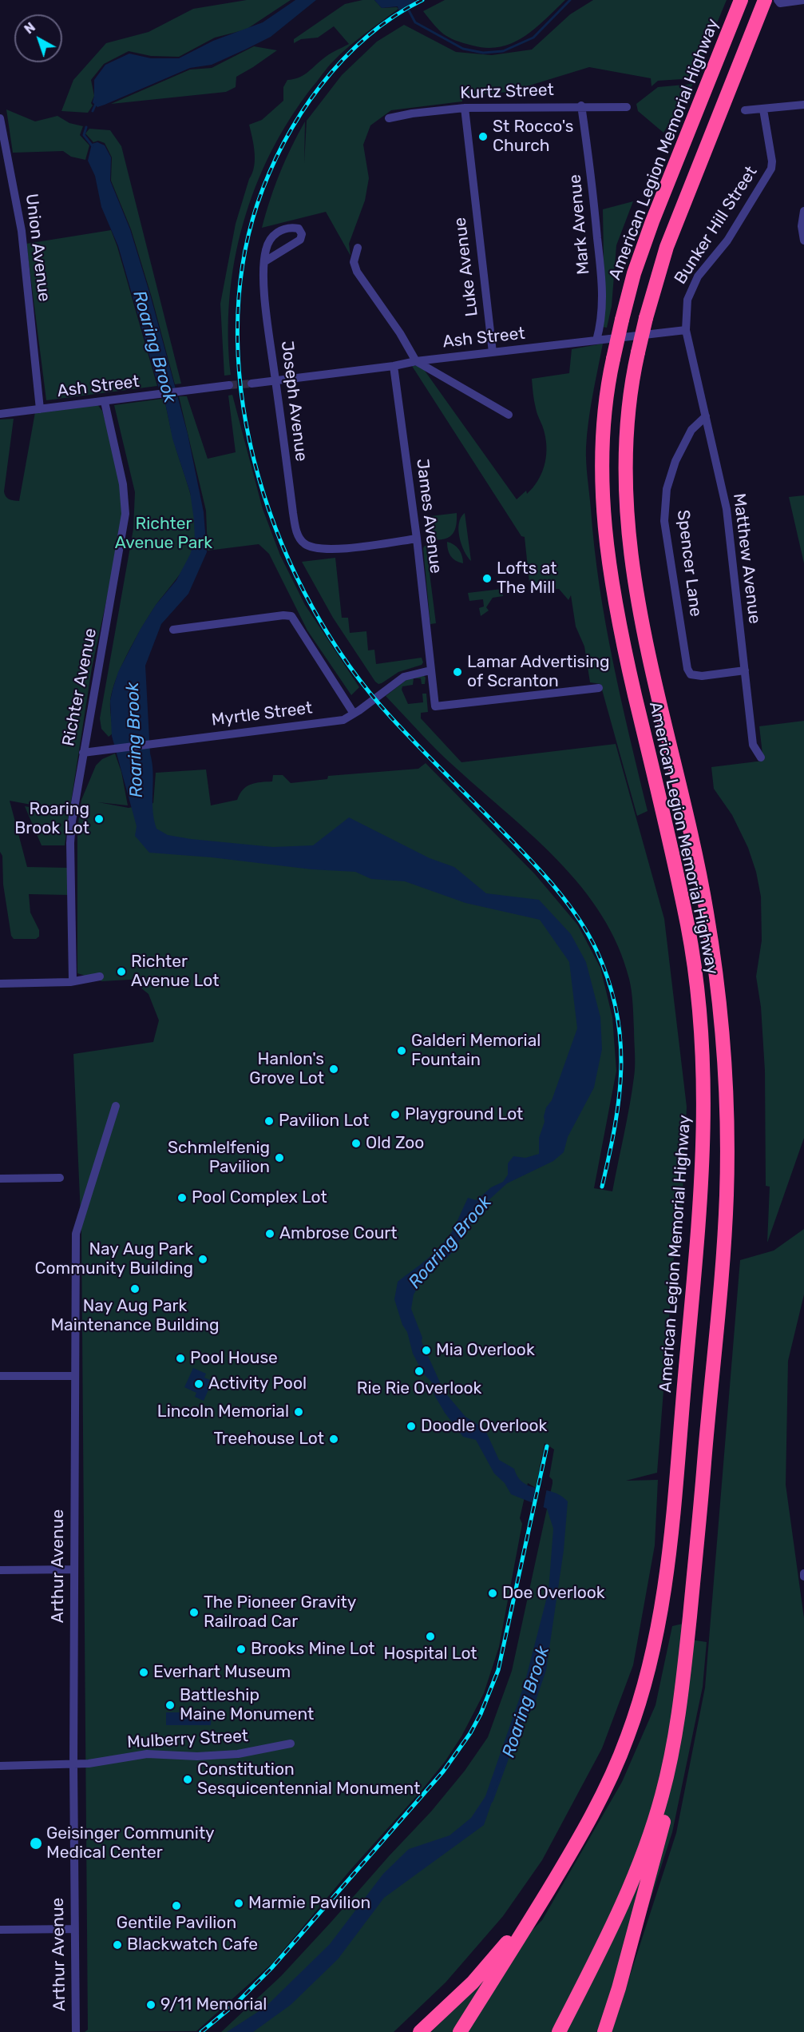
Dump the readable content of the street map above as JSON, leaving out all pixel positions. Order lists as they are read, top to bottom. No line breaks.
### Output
{"streets":{"highway":["American Legion Memorial Highway"],"street":["Kurtz Street","Mark Avenue","Bunker Hill Street","Union Avenue","Luke Avenue","Ash Street","Joseph Avenue","James Avenue","Matthew Avenue","Spencer Lane","Richter Avenue","Myrtle Street","Arthur Avenue","Mulberry Street"]},"crossings":[["Kurtz Street","Mark Avenue"],["Kurtz Street","Luke Avenue"],["Mark Avenue","Ash Street"],["Bunker Hill Street","Ash Street"],["Bunker Hill Street","Matthew Avenue"],["Union Avenue","Ash Street"],["Luke Avenue","Ash Street"],["Ash Street","Joseph Avenue"],["Ash Street","James Avenue"],["Ash Street","Matthew Avenue"],["Ash Street","Richter Avenue"],["Joseph Avenue","James Avenue"],["James Avenue","Myrtle Street"],["Matthew Avenue","Spencer Lane"],["Richter Avenue","Myrtle Street"],["Arthur Avenue","Mulberry Street"]],"water":["Roaring Brook"],"parks":["Richter Avenue Park"],"places":["St Rocco's Church","Lofts at The Mill","Lamar Advertising of Scranton","Roaring Brook Lot","Richter Avenue Lot","Galderi Memorial Fountain","Hanlon's Grove Lot","Playground Lot","Pavilion Lot","Old Zoo","Schmlelfenig Pavilion","Pool Complex Lot","Ambrose Court","Nay Aug Park Community Building","Nay Aug Park Maintenance Building","Mia Overlook","Pool House","Rie Rie Overlook","Activity Pool","Lincoln Memorial","Doodle Overlook","Treehouse Lot","Doe Overlook","The Pioneer Gravity Railroad Car","Hospital Lot","Brooks Mine Lot","Everhart Museum","Battleship Maine Monument","Constitution Sesquicentennial Monument","Geisinger Community Medical Center","Marmie Pavilion","Gentile Pavilion","Blackwatch Cafe","9/11 Memorial"],"north":"top left"}
